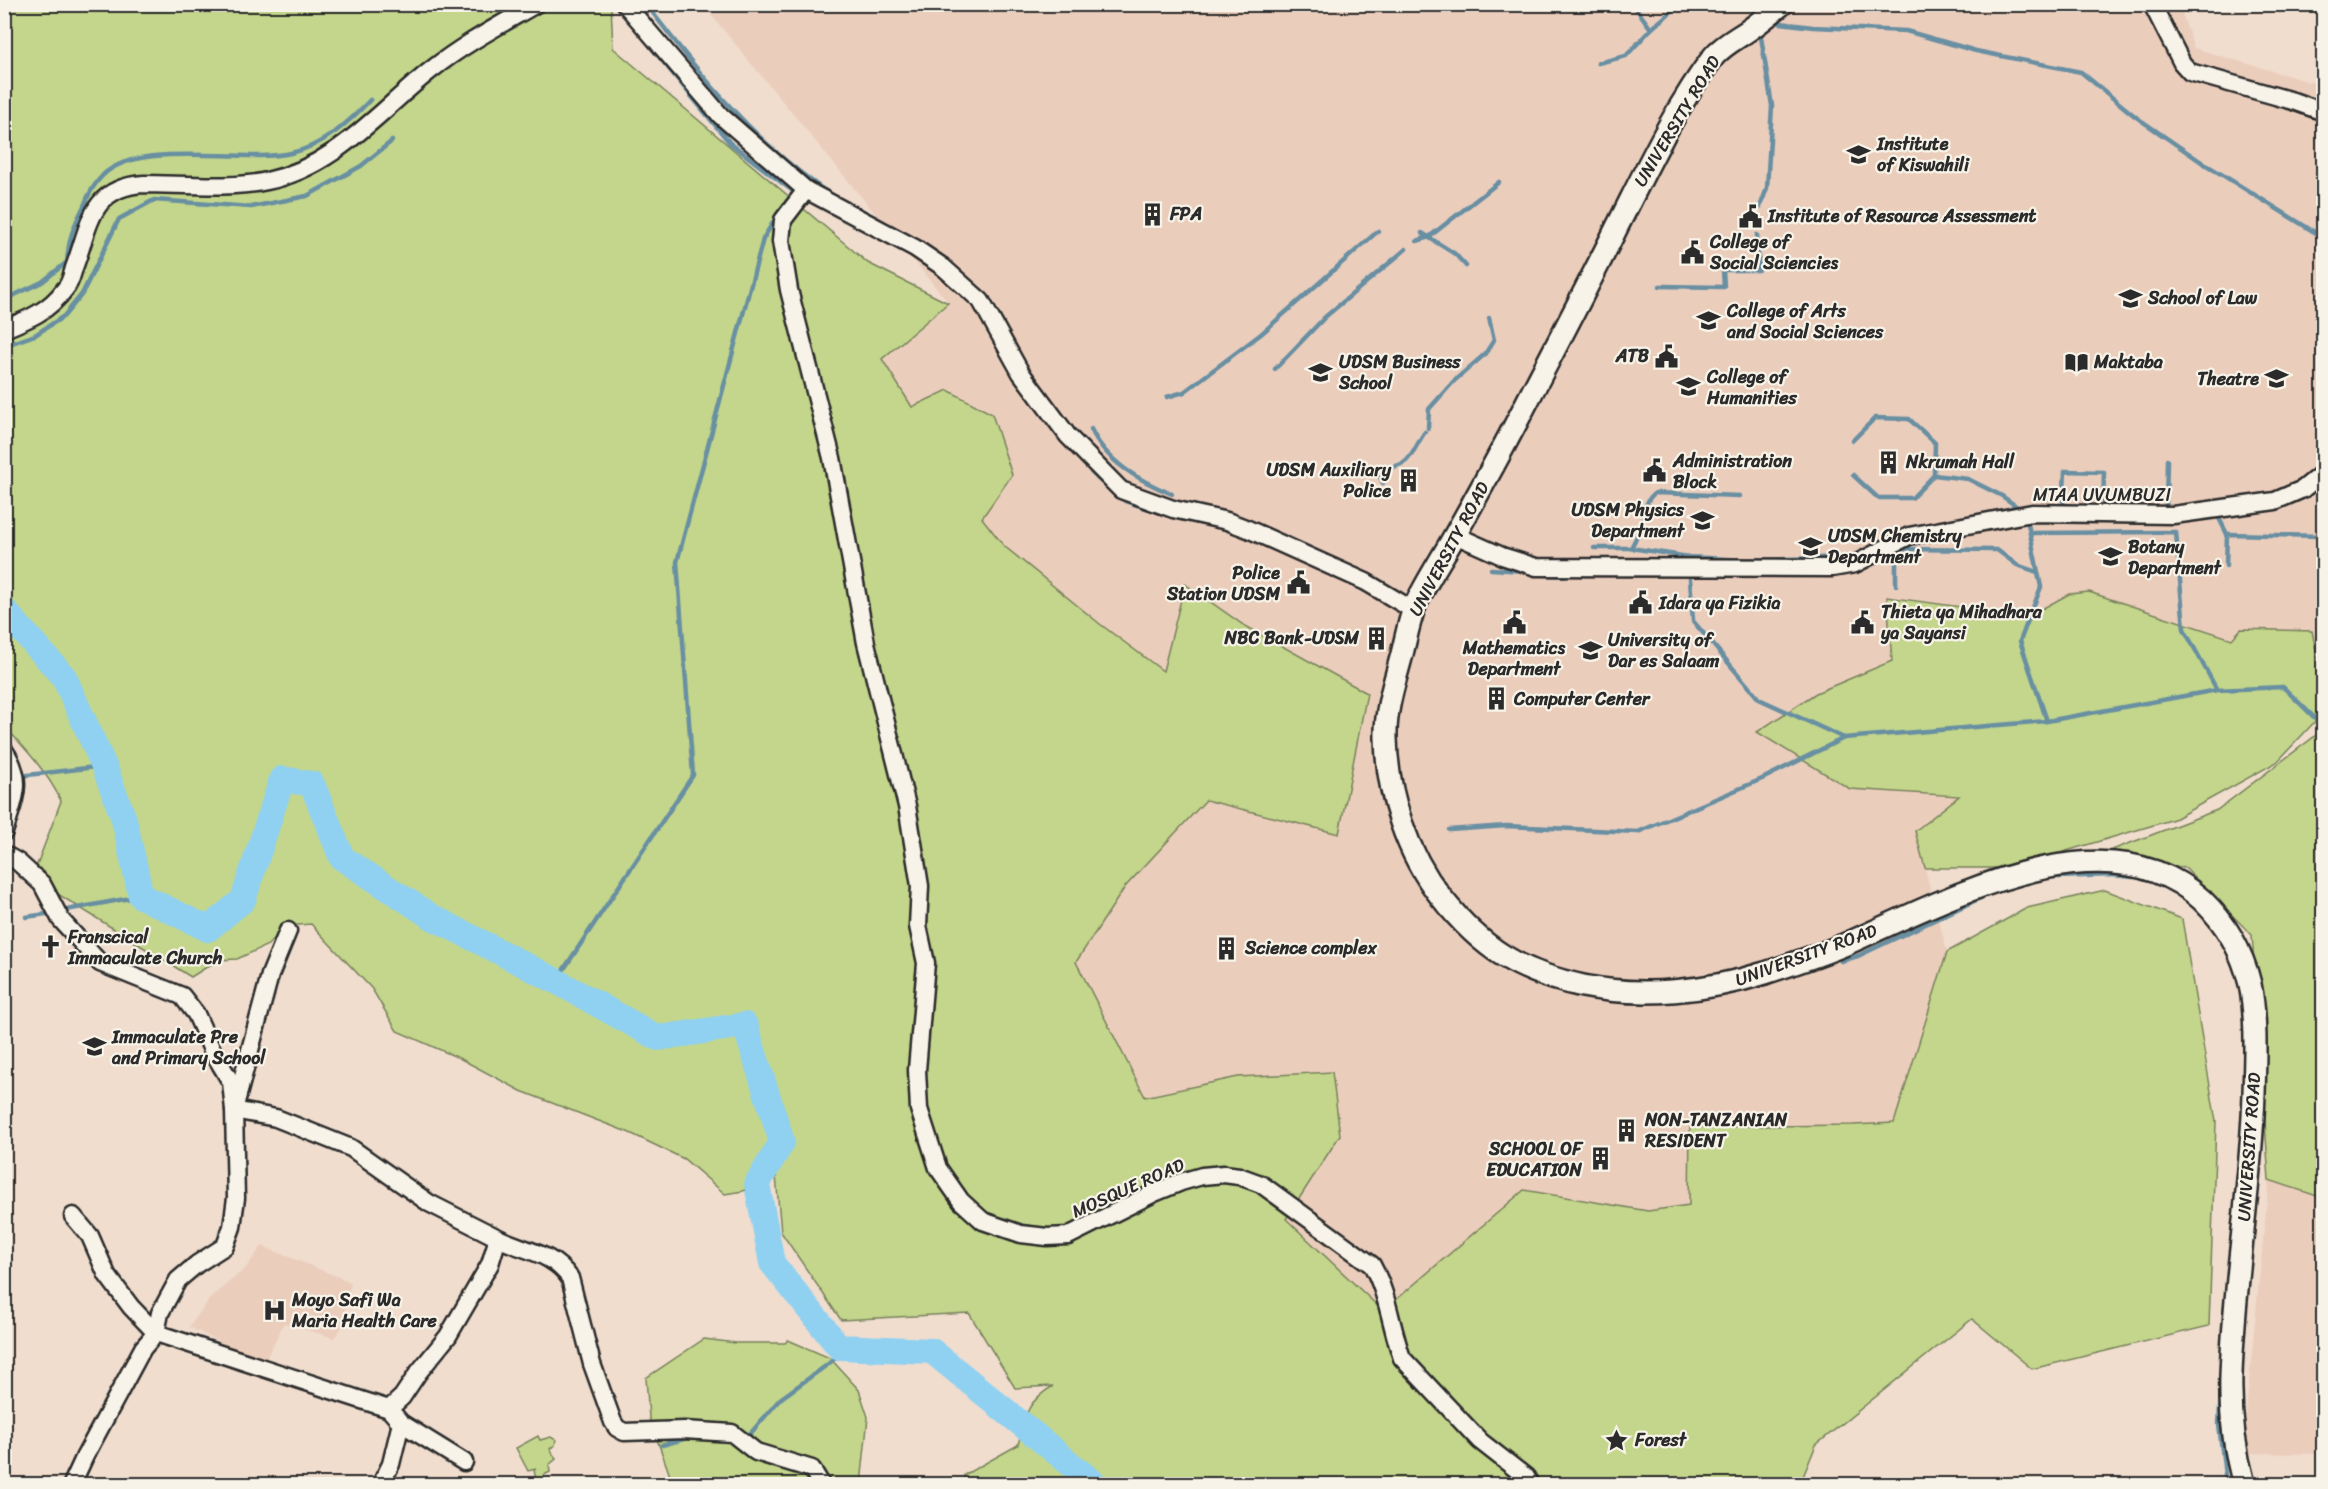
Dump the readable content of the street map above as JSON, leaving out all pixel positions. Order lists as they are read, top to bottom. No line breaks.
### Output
{"streets":{"street":["UNIVERSITY ROAD","MTAA UVUMBUZI","MOSQUE ROAD"]},"crossings":[["UNIVERSITY ROAD","MTAA UVUMBUZI"]],"places":{"school or university":["Institute of Kiswahili","School of Law","College of Arts and Social Sciences","UDSM Business School","Theatre","College of Humanities","UDSM Physics Department","UDSM Chemistry Department","Botany Department","University of Dar es Salaam","Immaculate Pre and Primary School"],"building":["FPA","Nkrumah Hall","UDSM Auxiliary Police","NBC Bank-UDSM","Computer Center","Science complex","NON-TANZANIAN RESIDENT","SCHOOL OF EDUCATION"],"public building":["Institute of Resource Assessment","College of Social Sciencies","ATB","Administration Block","Police Station UDSM","Idara ya Fizikia","Mathematics Department","Thieta ya Mihadhara ya Sayansi"],"library":["Maktaba"],"church":["Franscical Immaculate Church"],"hospital":["Moyo Safi Wa Maria Health Care"],"place":["Forest"]}}
